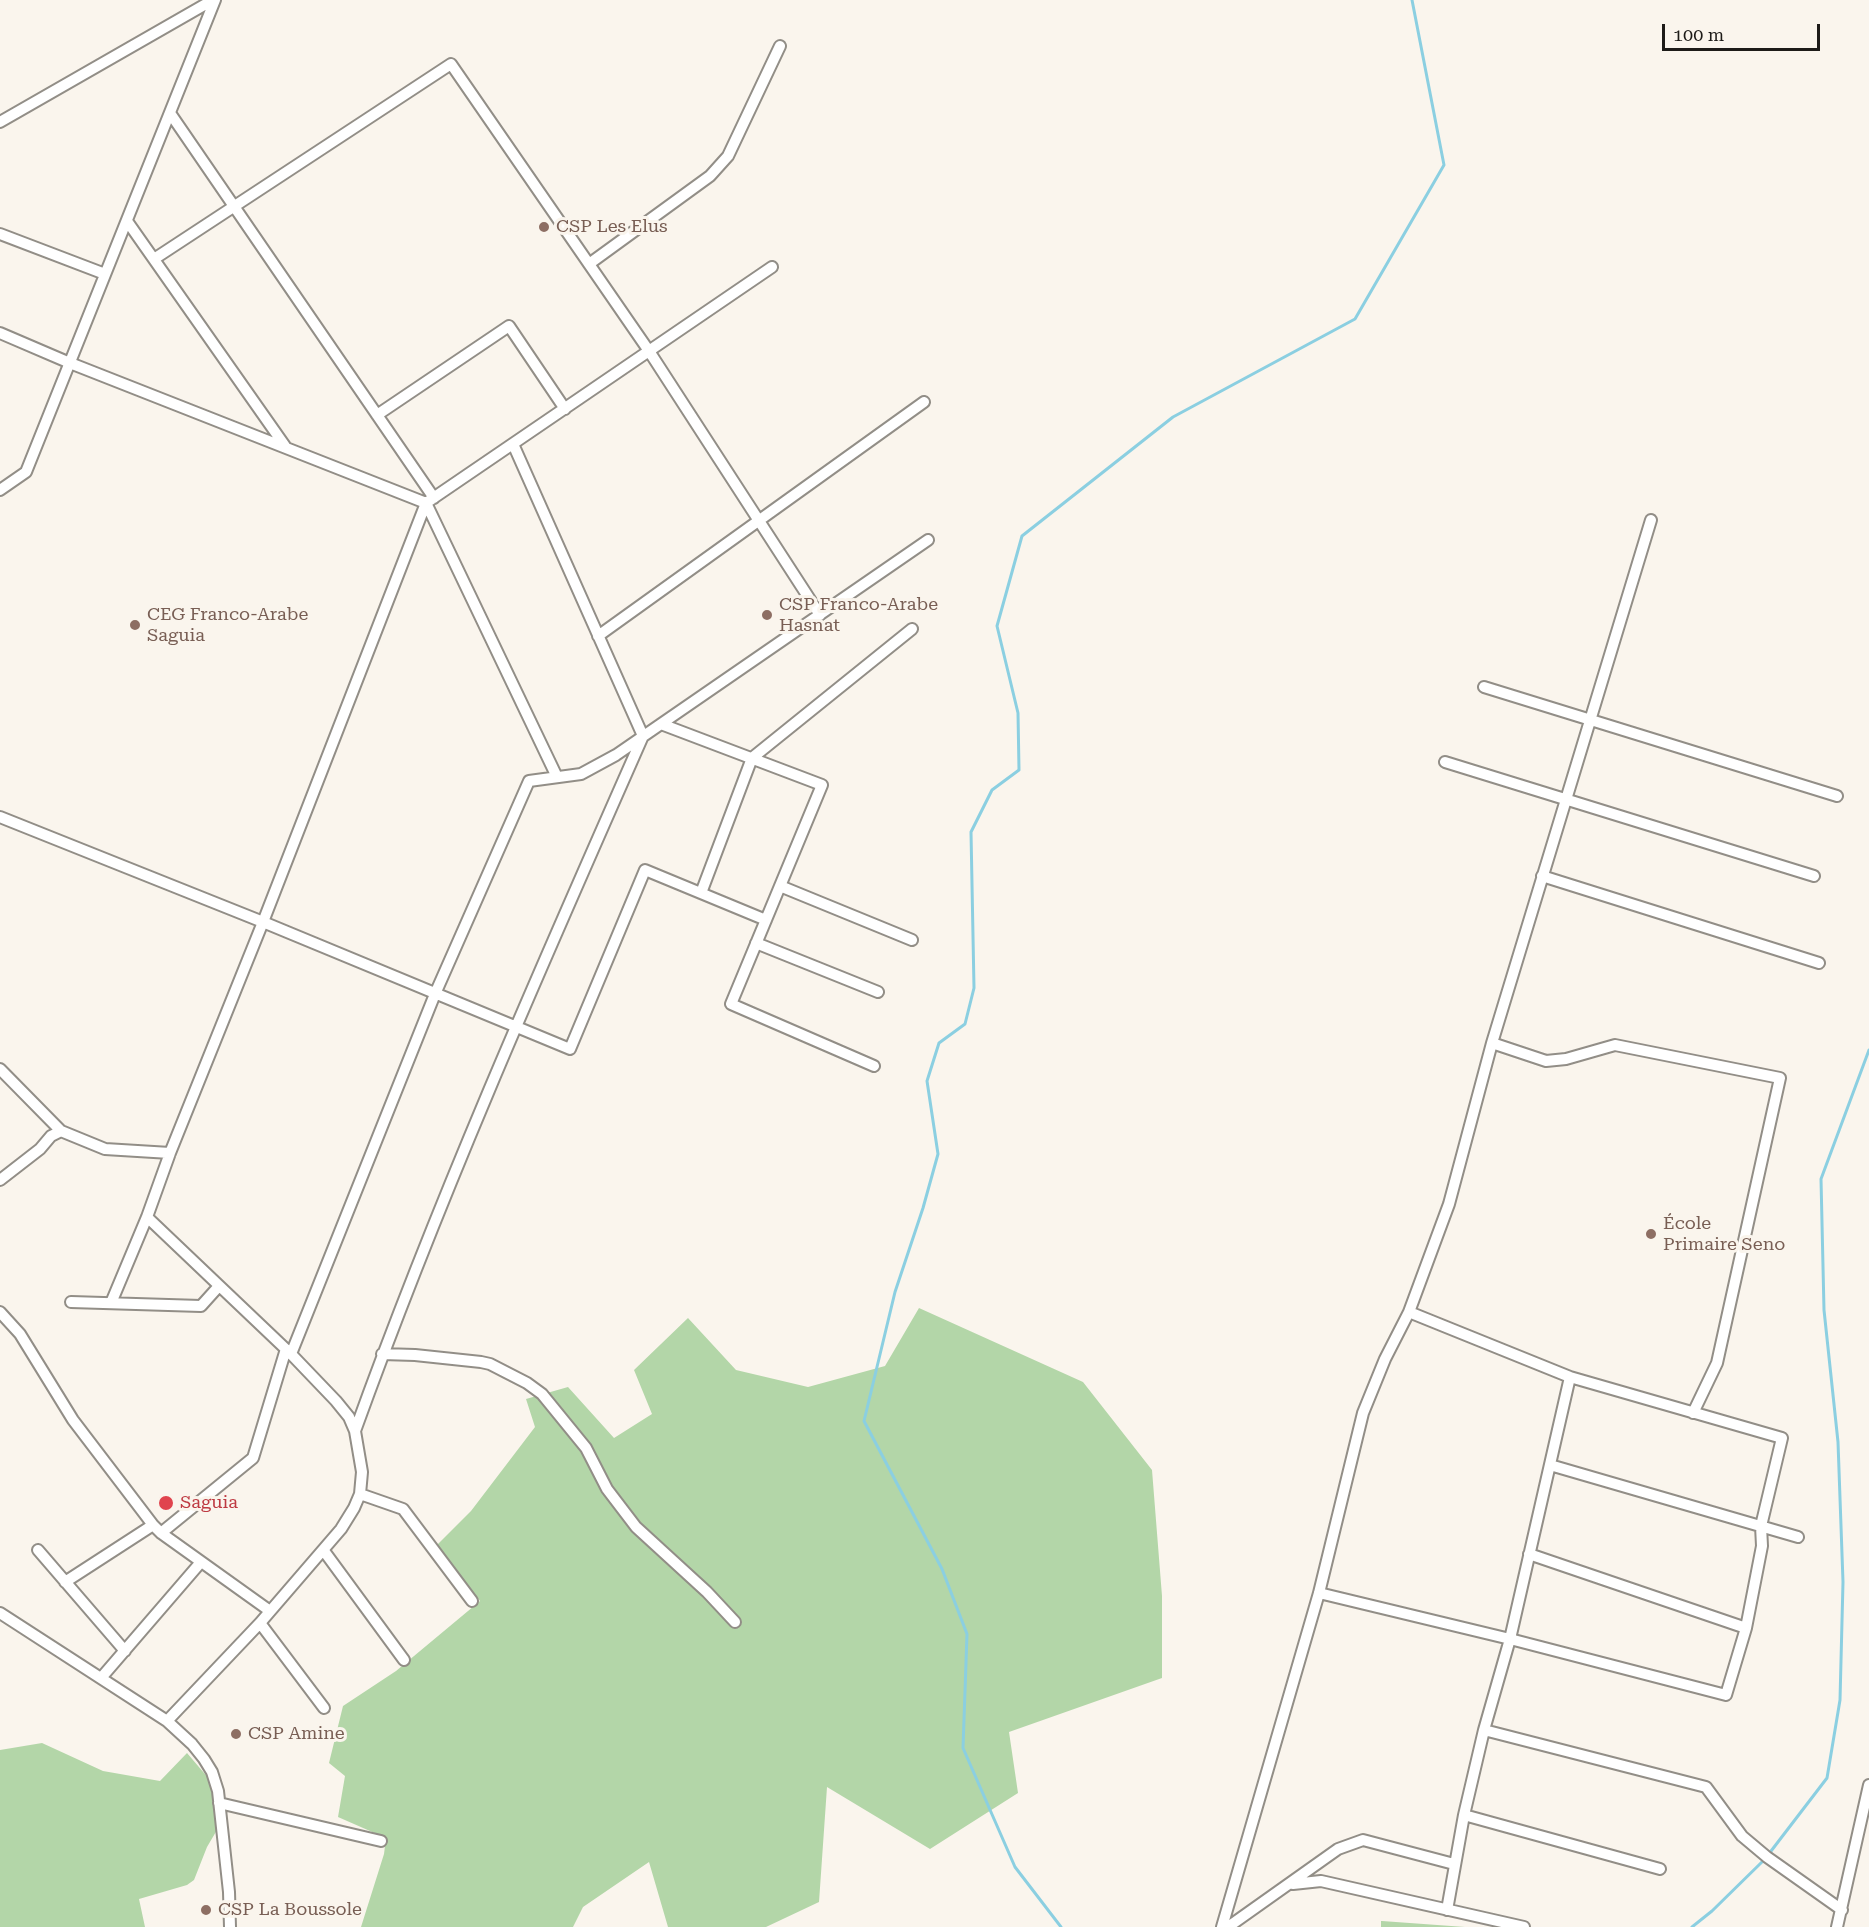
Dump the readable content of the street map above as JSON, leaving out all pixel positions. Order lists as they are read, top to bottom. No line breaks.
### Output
{"places":["CSP Les Elus","CSP Franco-Arabe Hasnat","CEG Franco-Arabe Saguia","École Primaire Seno","Saguia","CSP Amine","CSP La Boussole"],"scale_bar":"100 m"}
